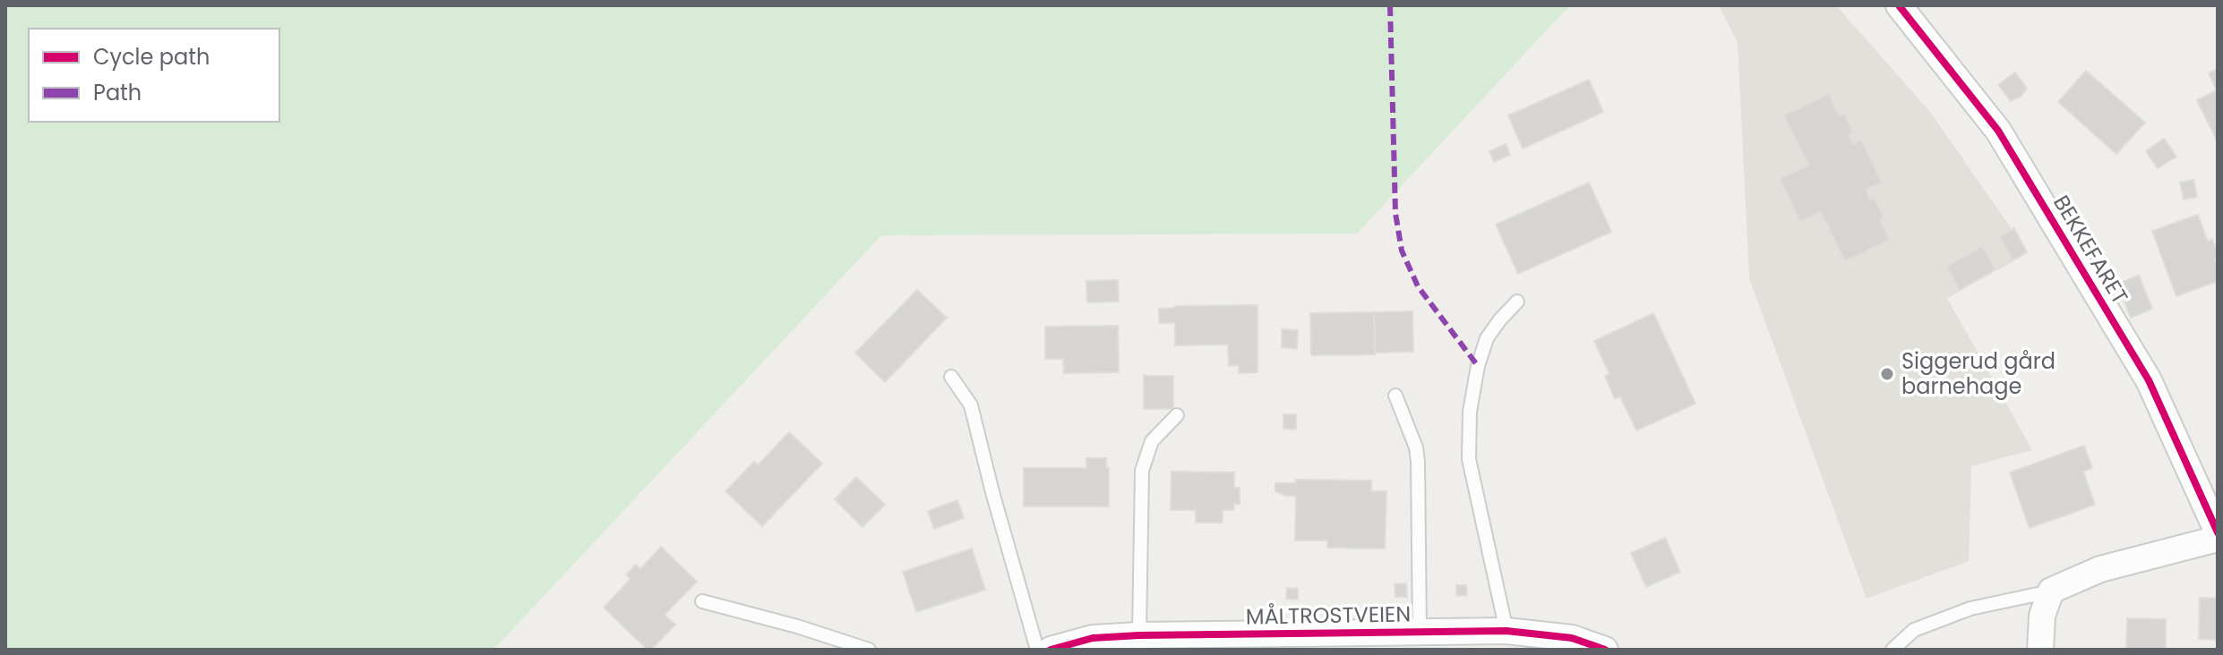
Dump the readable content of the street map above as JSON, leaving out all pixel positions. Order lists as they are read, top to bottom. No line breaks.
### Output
{"streets":{"street":["BEKKEFARET","MÅLTROSTVEIEN"]},"places":["Siggerud gård barnehage"],"legend":["Cycle path","Path"]}
